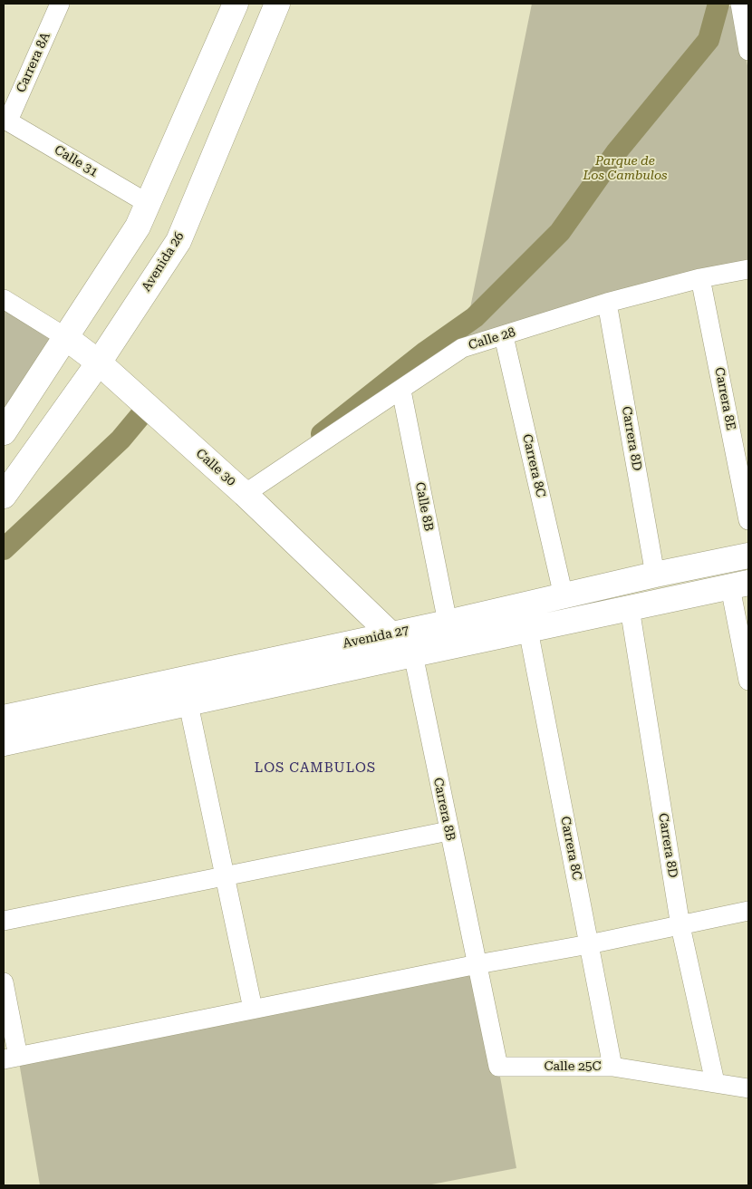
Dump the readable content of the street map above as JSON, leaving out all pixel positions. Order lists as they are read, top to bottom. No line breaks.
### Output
{"streets":{"main road":["Avenida 26","Calle 30","Avenida 27"],"street":["Carrera 8A","Calle 31","Calle 28","Carrera 8E","Carrera 8D","Carrera 8C","Calle 8B","Carrera 8B","Calle 25C"]},"crossings":[["Carrera 8A","Calle 31"],["Avenida 26","Calle 30"],["Calle 28","Carrera 8E"],["Calle 28","Carrera 8D"],["Calle 28","Carrera 8C"],["Calle 28","Calle 30"],["Calle 28","Calle 8B"],["Carrera 8D","Avenida 27"],["Carrera 8D","Calle 25C"],["Carrera 8C","Avenida 27"],["Carrera 8C","Calle 25C"],["Calle 30","Avenida 27"],["Calle 30","Carrera 8B"],["Calle 8B","Avenida 27"],["Avenida 27","Carrera 8B"],["Carrera 8B","Calle 25C"]],"districts":["LOS CAMBULOS"],"parks":["Parque de Los Cambulos"]}
